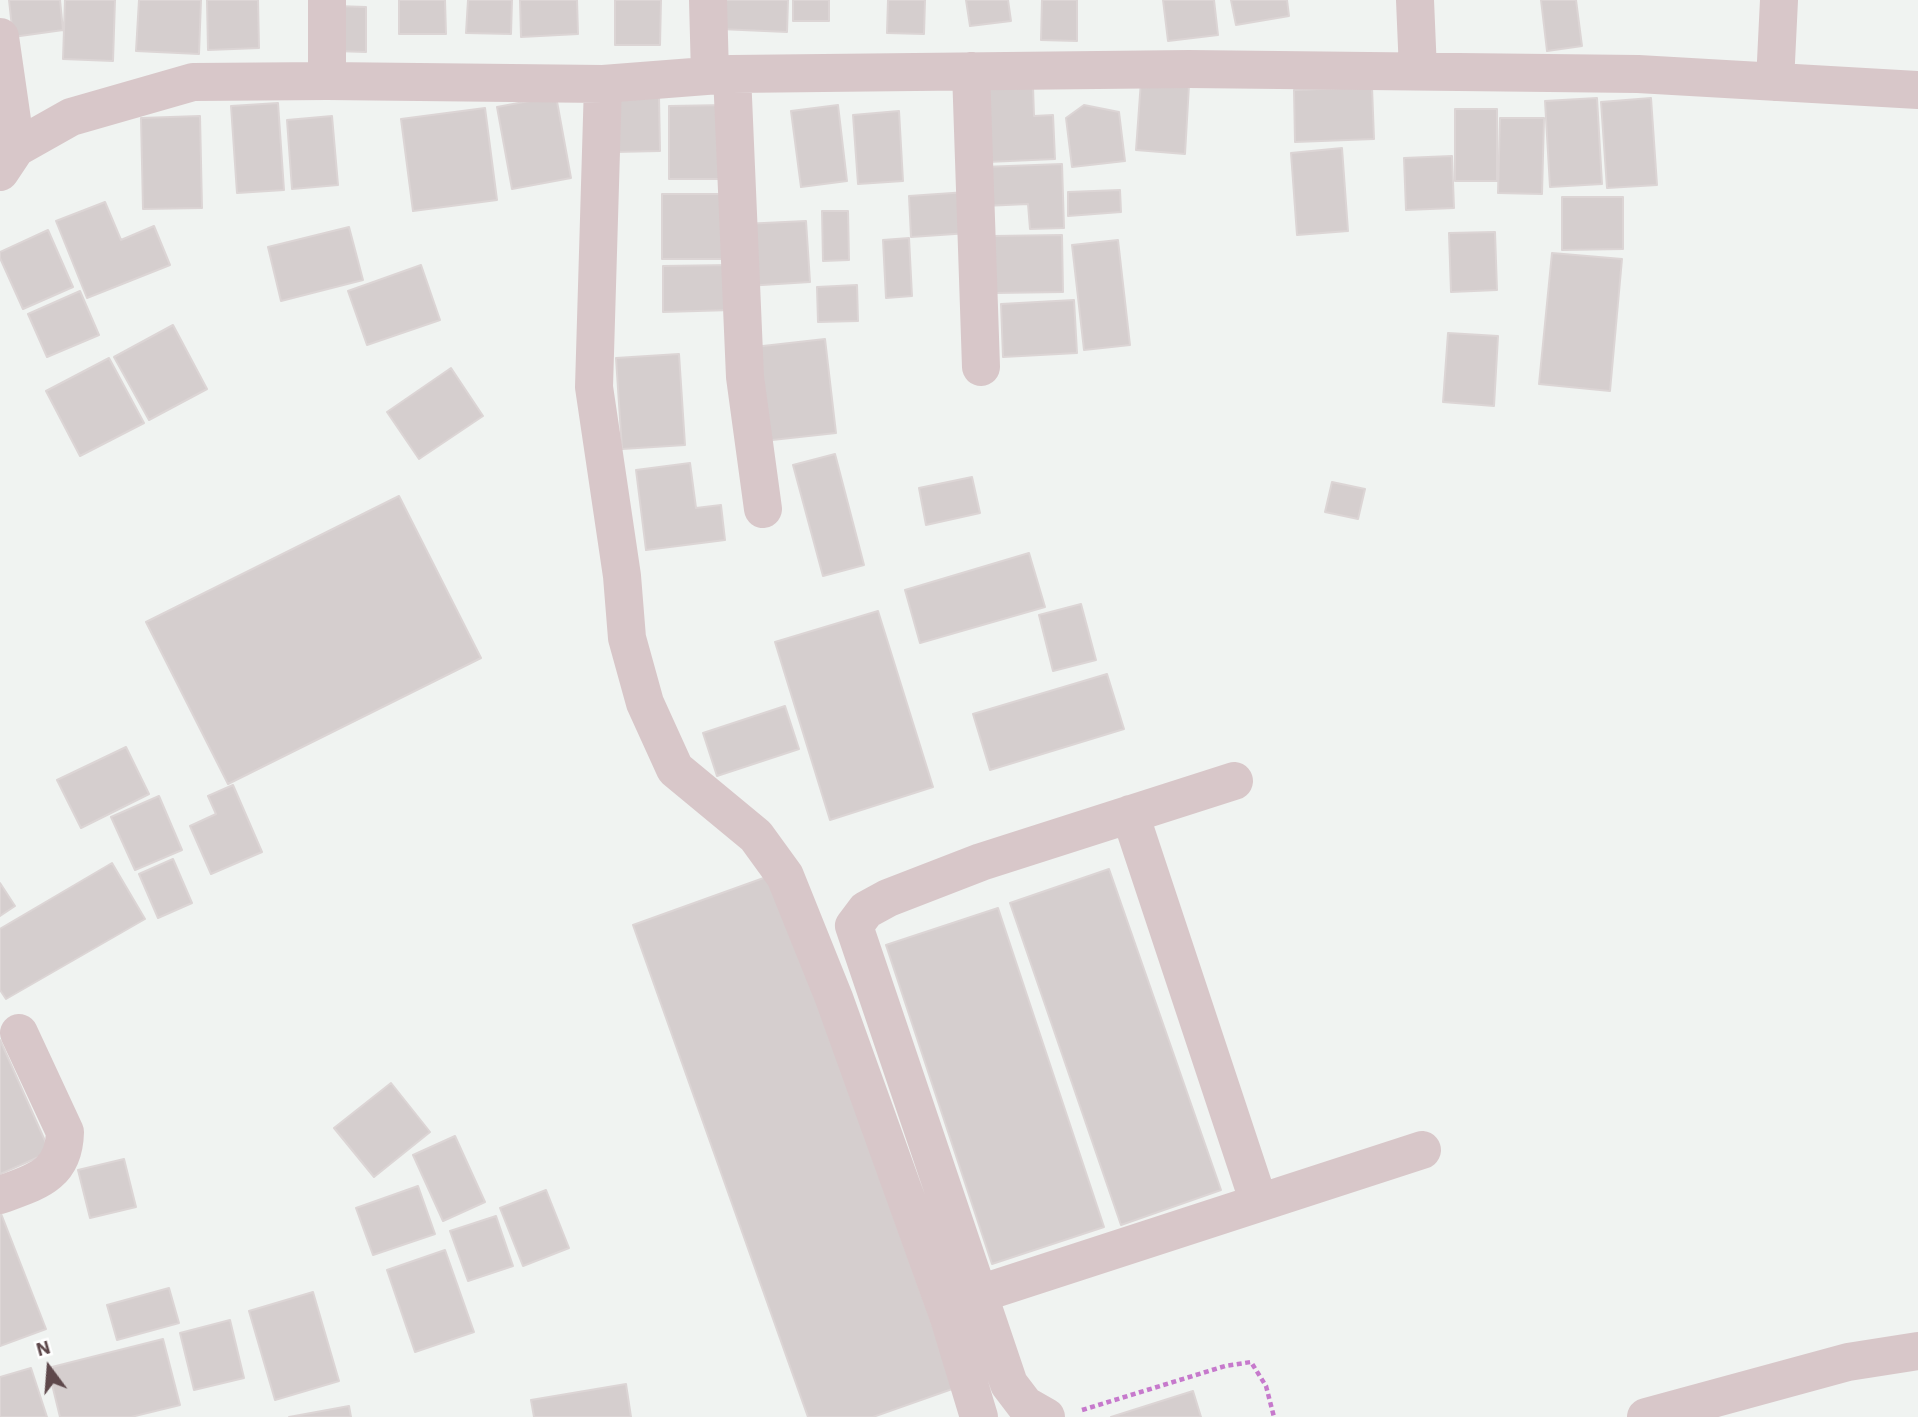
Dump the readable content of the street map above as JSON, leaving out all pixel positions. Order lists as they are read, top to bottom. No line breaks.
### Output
{"north":"top"}
